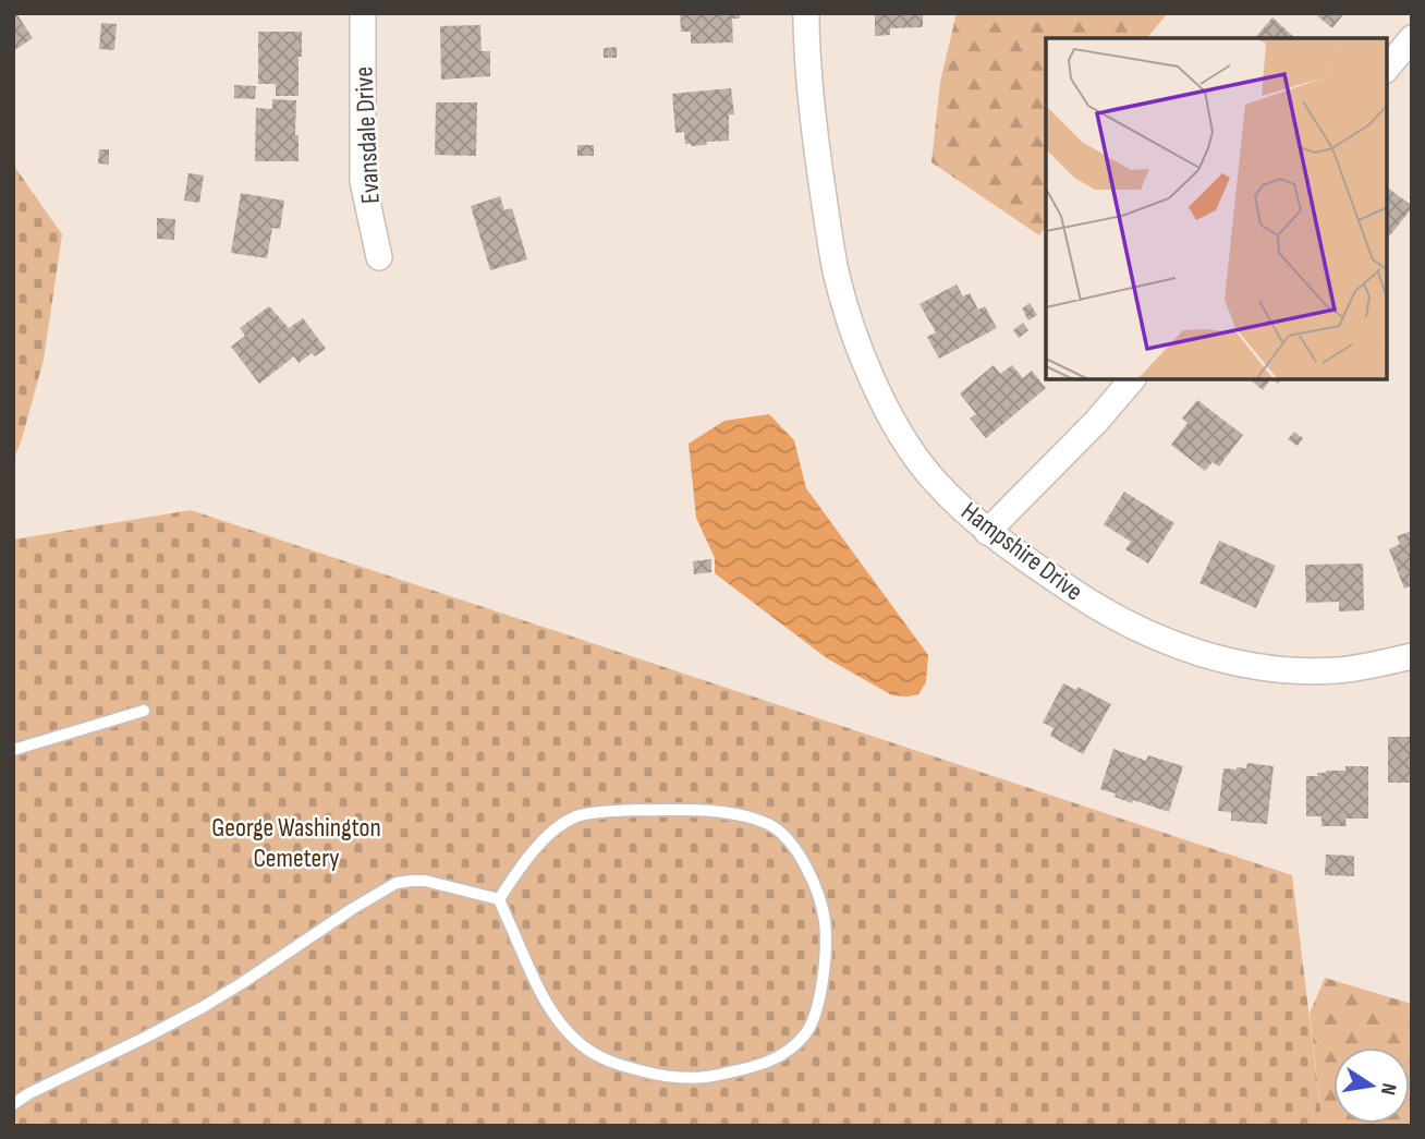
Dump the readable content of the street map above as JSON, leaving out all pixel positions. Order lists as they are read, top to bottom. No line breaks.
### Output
{"streets":{"street":["Evansdale Drive","Hampshire Drive"]},"parks":["George Washington Cemetery"],"north":"right"}
